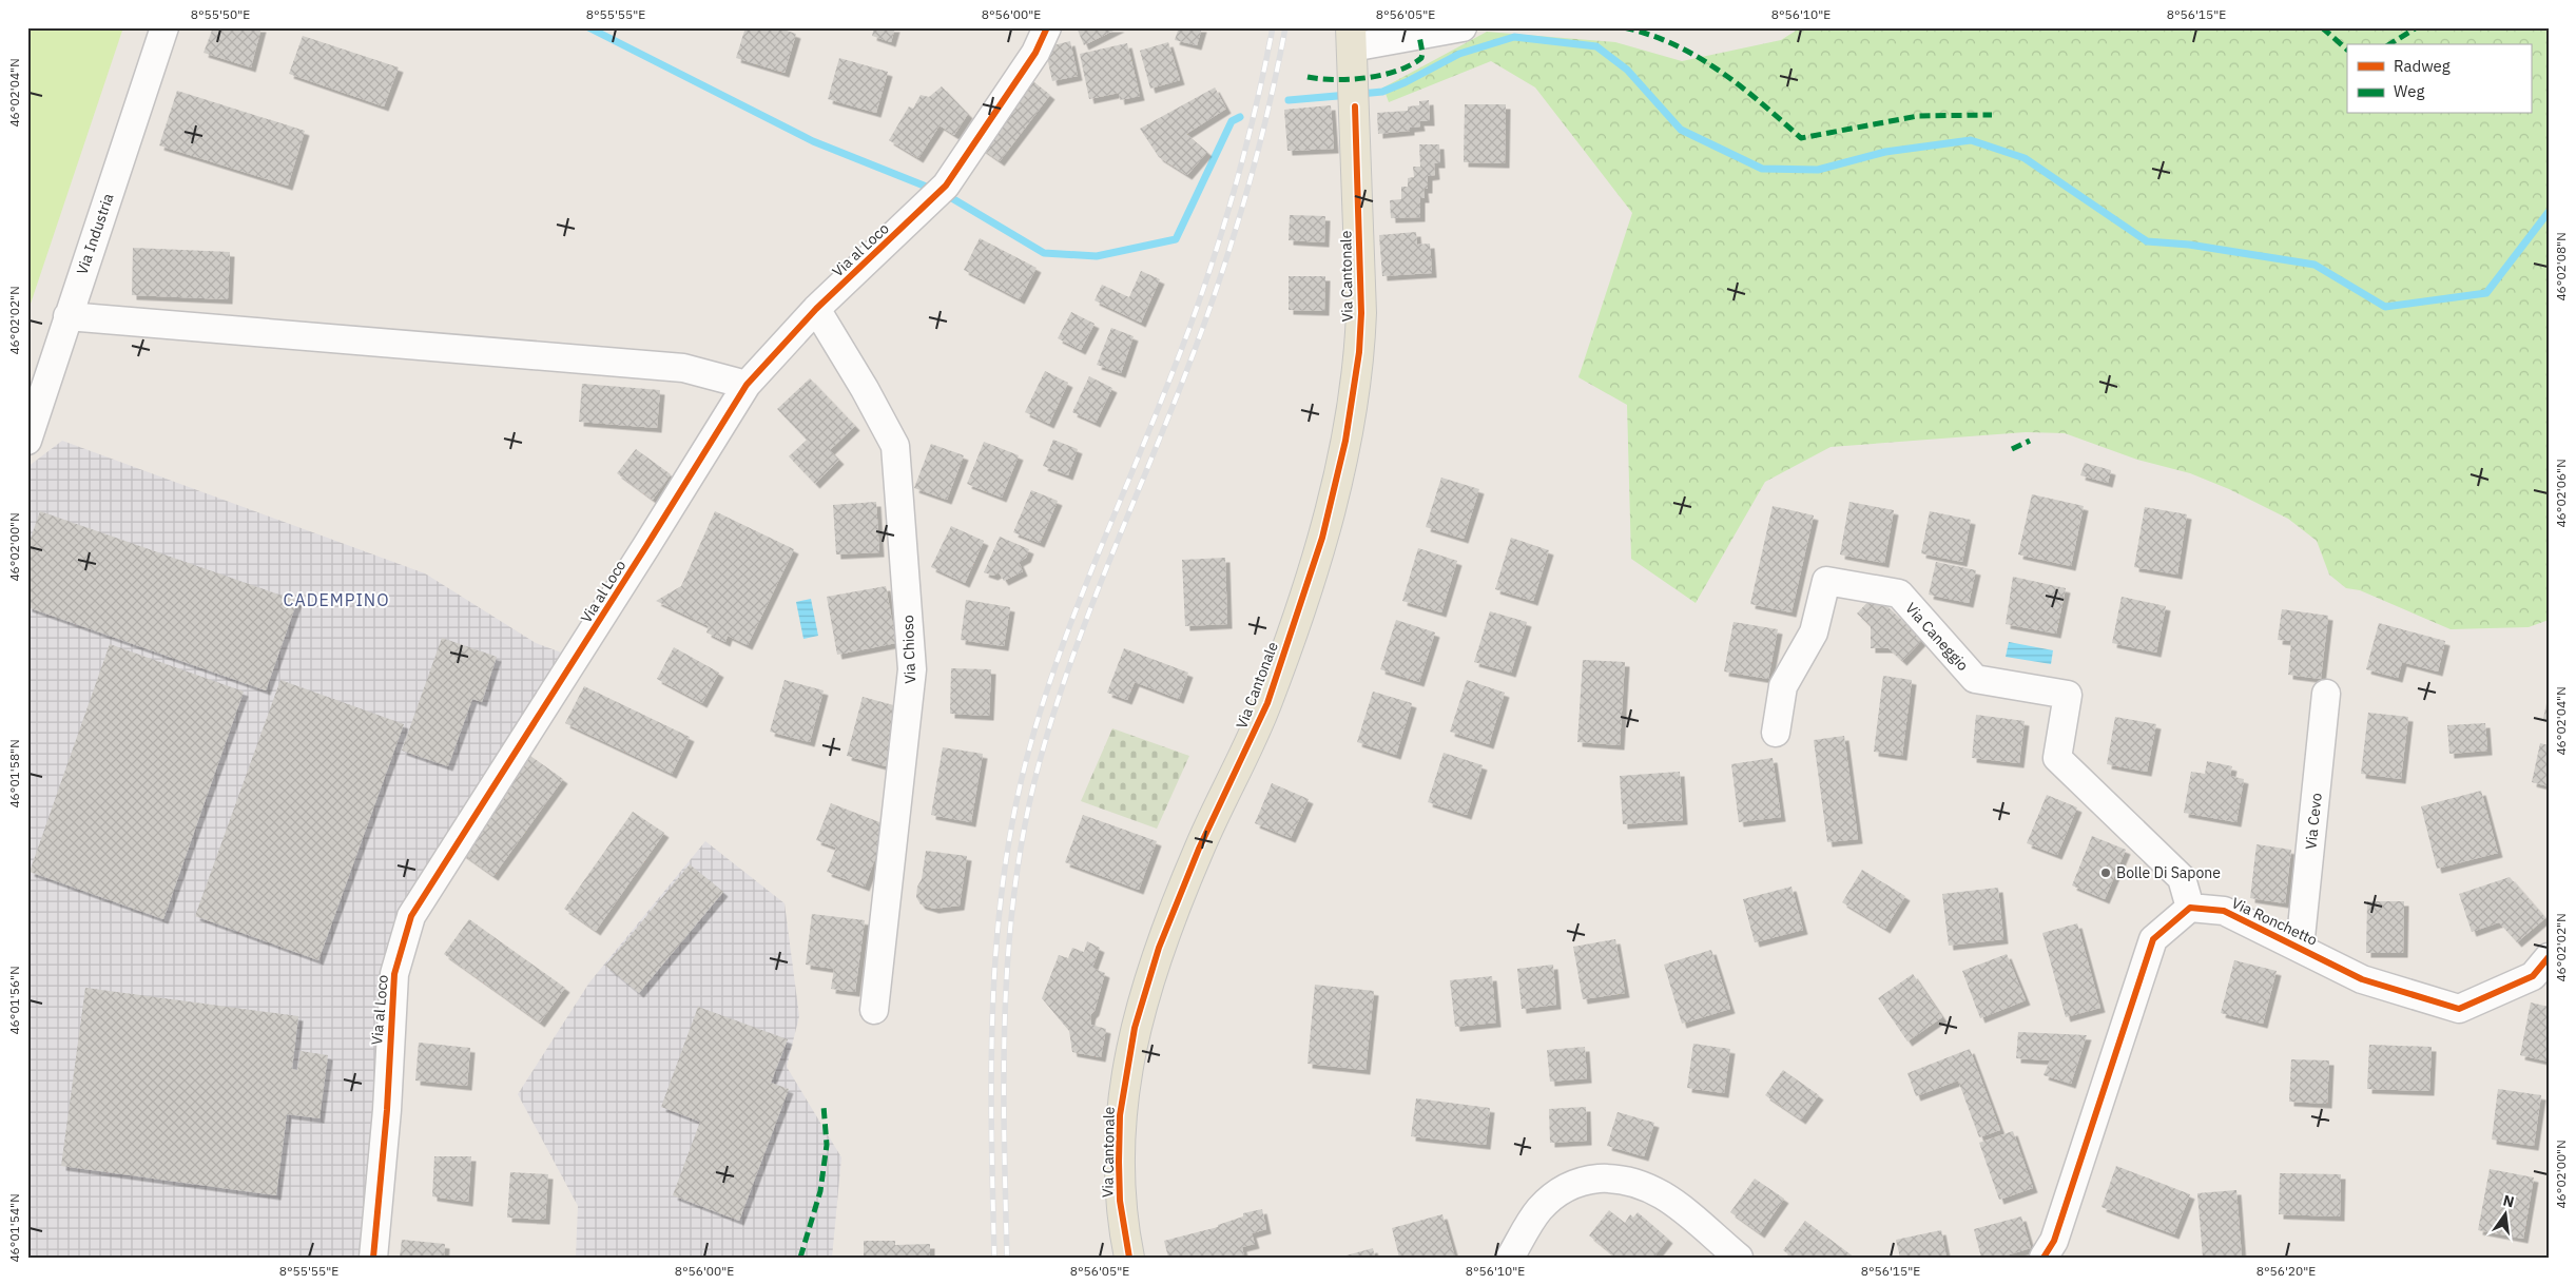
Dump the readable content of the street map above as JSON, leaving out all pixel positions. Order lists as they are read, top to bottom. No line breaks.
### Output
{"streets":{"main road":["Via Cantonale"],"street":["Via Industria","Via al Loco","Via Caneggio","Via Chioso","Via Cevo","Via Ronchetto"]},"crossings":[["Via al Loco","Via Chioso"],["Via Caneggio","Via Ronchetto"],["Via Cevo","Via Ronchetto"]],"districts":["CADEMPINO"],"places":["Bolle Di Sapone"],"legend":["Radweg","Weg"],"north":"top","coordinates":["8°55'50\"E","8°55'55\"E","8°56'00\"E","8°56'05\"E","8°56'10\"E","8°56'15\"E","46°02'04\"N","46°02'08\"N","46°02'02\"N","46°02'06\"N","46°02'00\"N","46°01'58\"N","46°01'56\"N","46°01'54\"N","8°56'20\"E"]}
